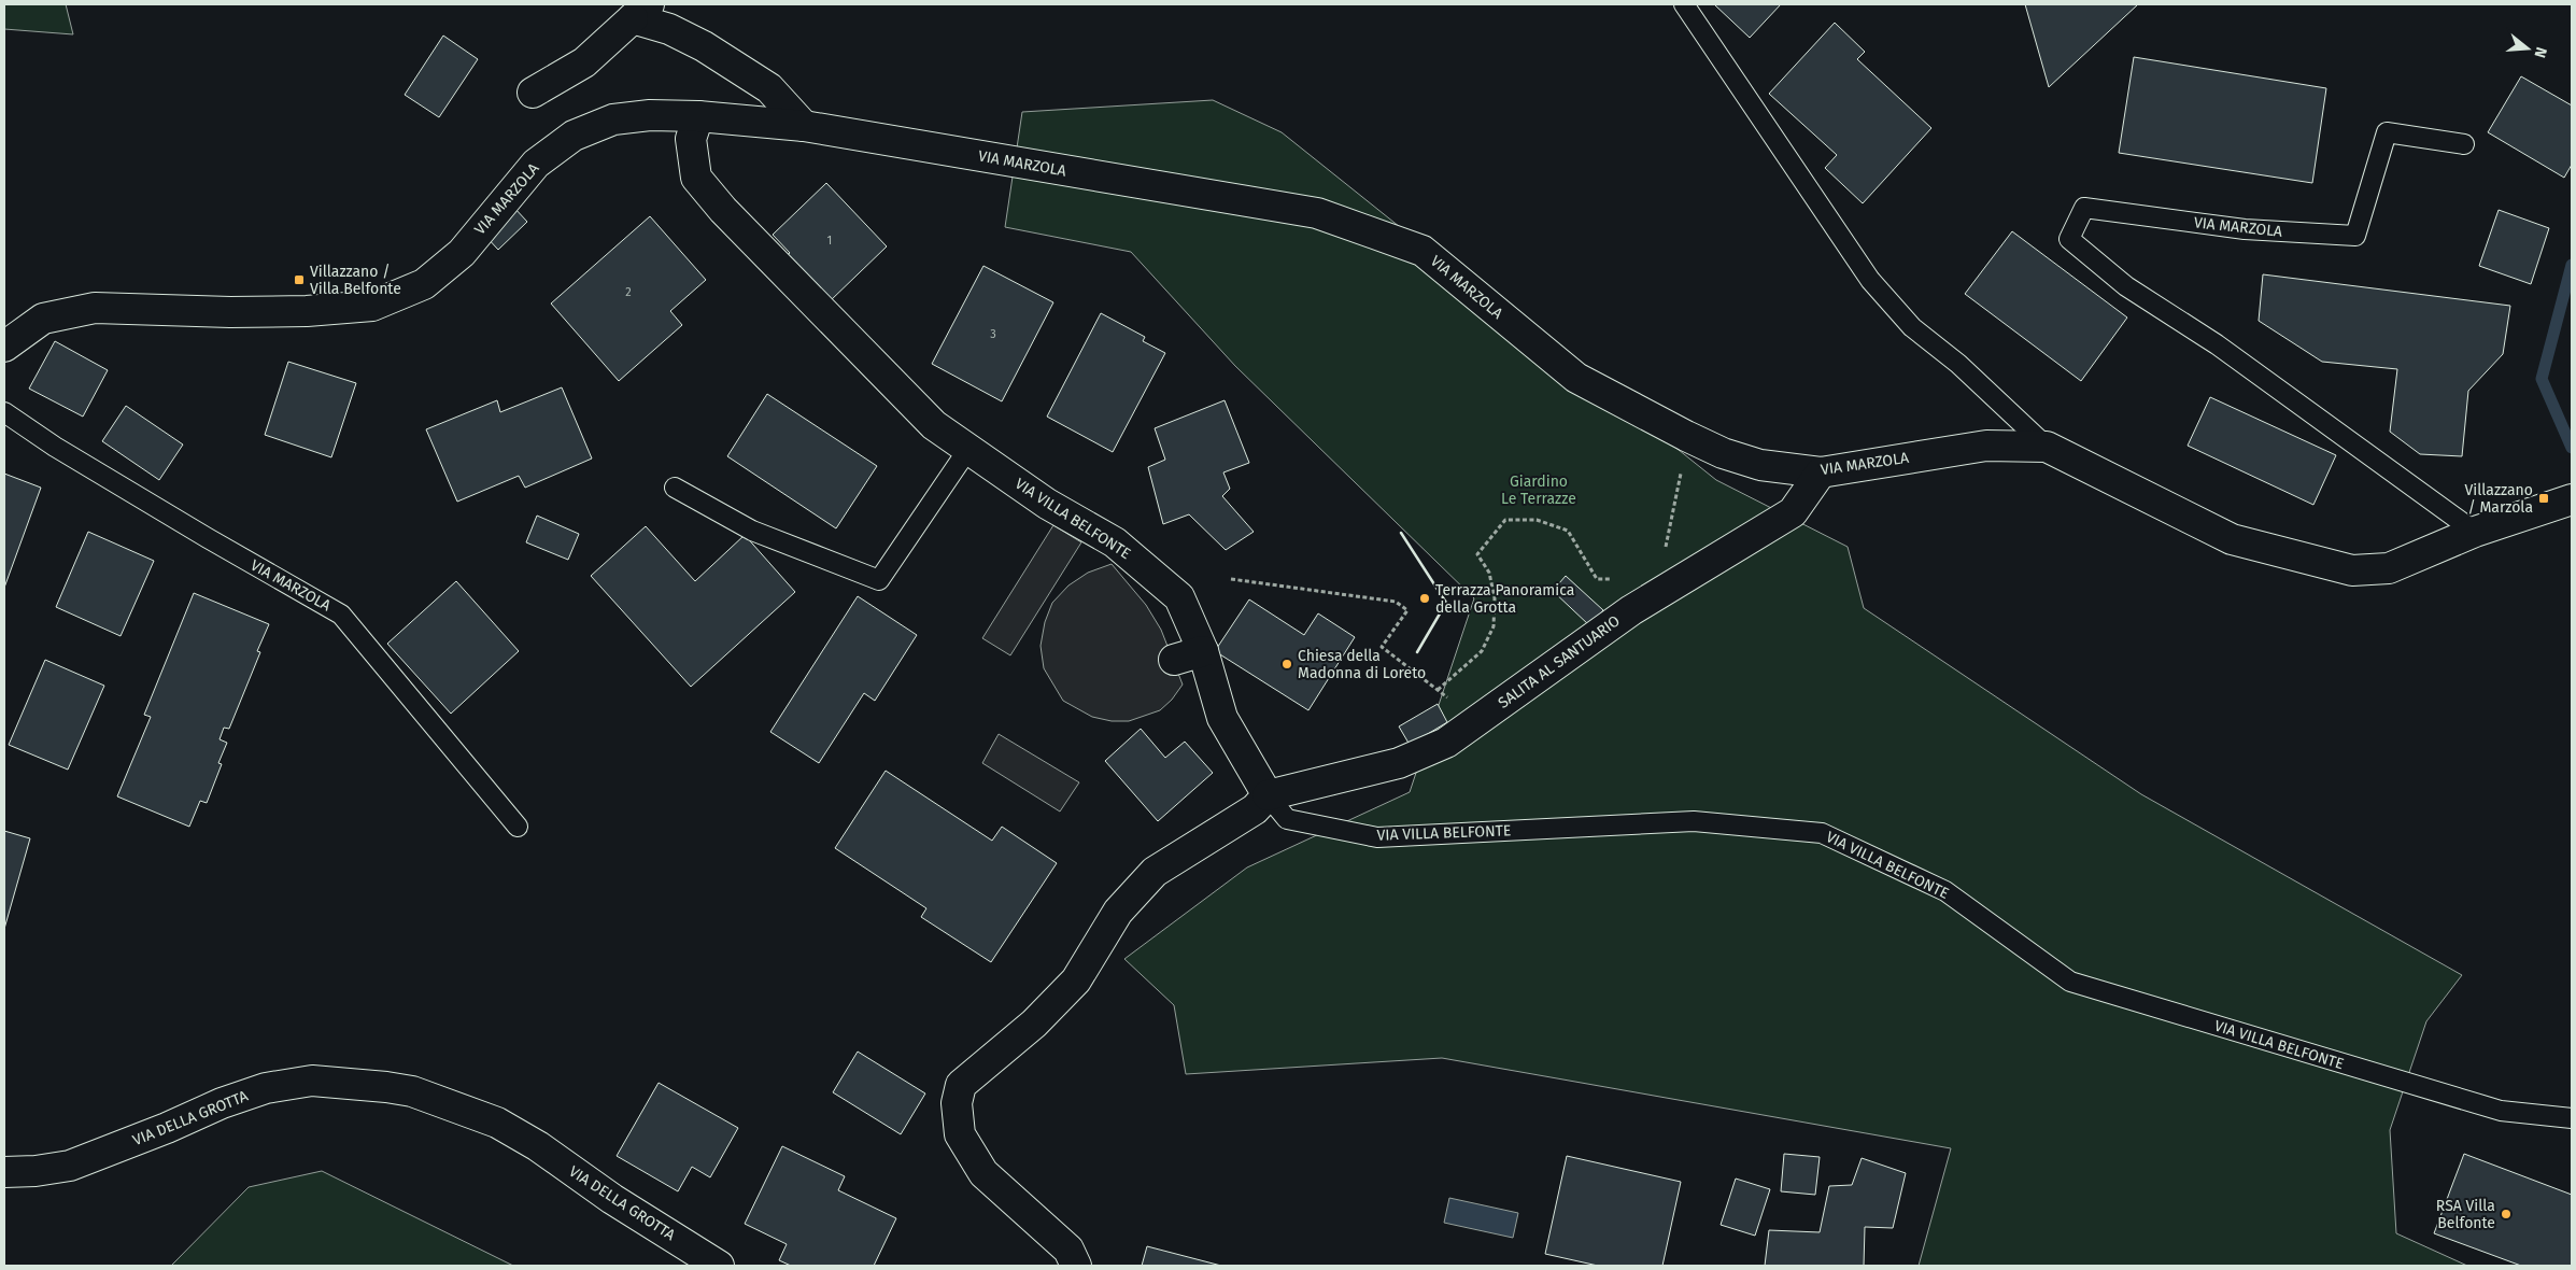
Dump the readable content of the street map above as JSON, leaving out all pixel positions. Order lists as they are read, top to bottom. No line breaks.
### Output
{"streets":{"street":["VIA MARZOLA","VIA VILLA BELFONTE","SALITA AL SANTUARIO","VIA DELLA GROTTA"]},"crossings":[["VIA MARZOLA","VIA VILLA BELFONTE"],["VIA MARZOLA","SALITA AL SANTUARIO"],["VIA VILLA BELFONTE","SALITA AL SANTUARIO"]],"parks":["Giardino Le Terrazze"],"places":{"transit":["Villazzano / Villa Belfonte","Villazzano / Marzola"],"other":["Terrazza Panoramica della Grotta","Chiesa della Madonna di Loreto","RSA Villa Belfonte"]},"house_numbers":["1","2","3"],"north":"right"}
